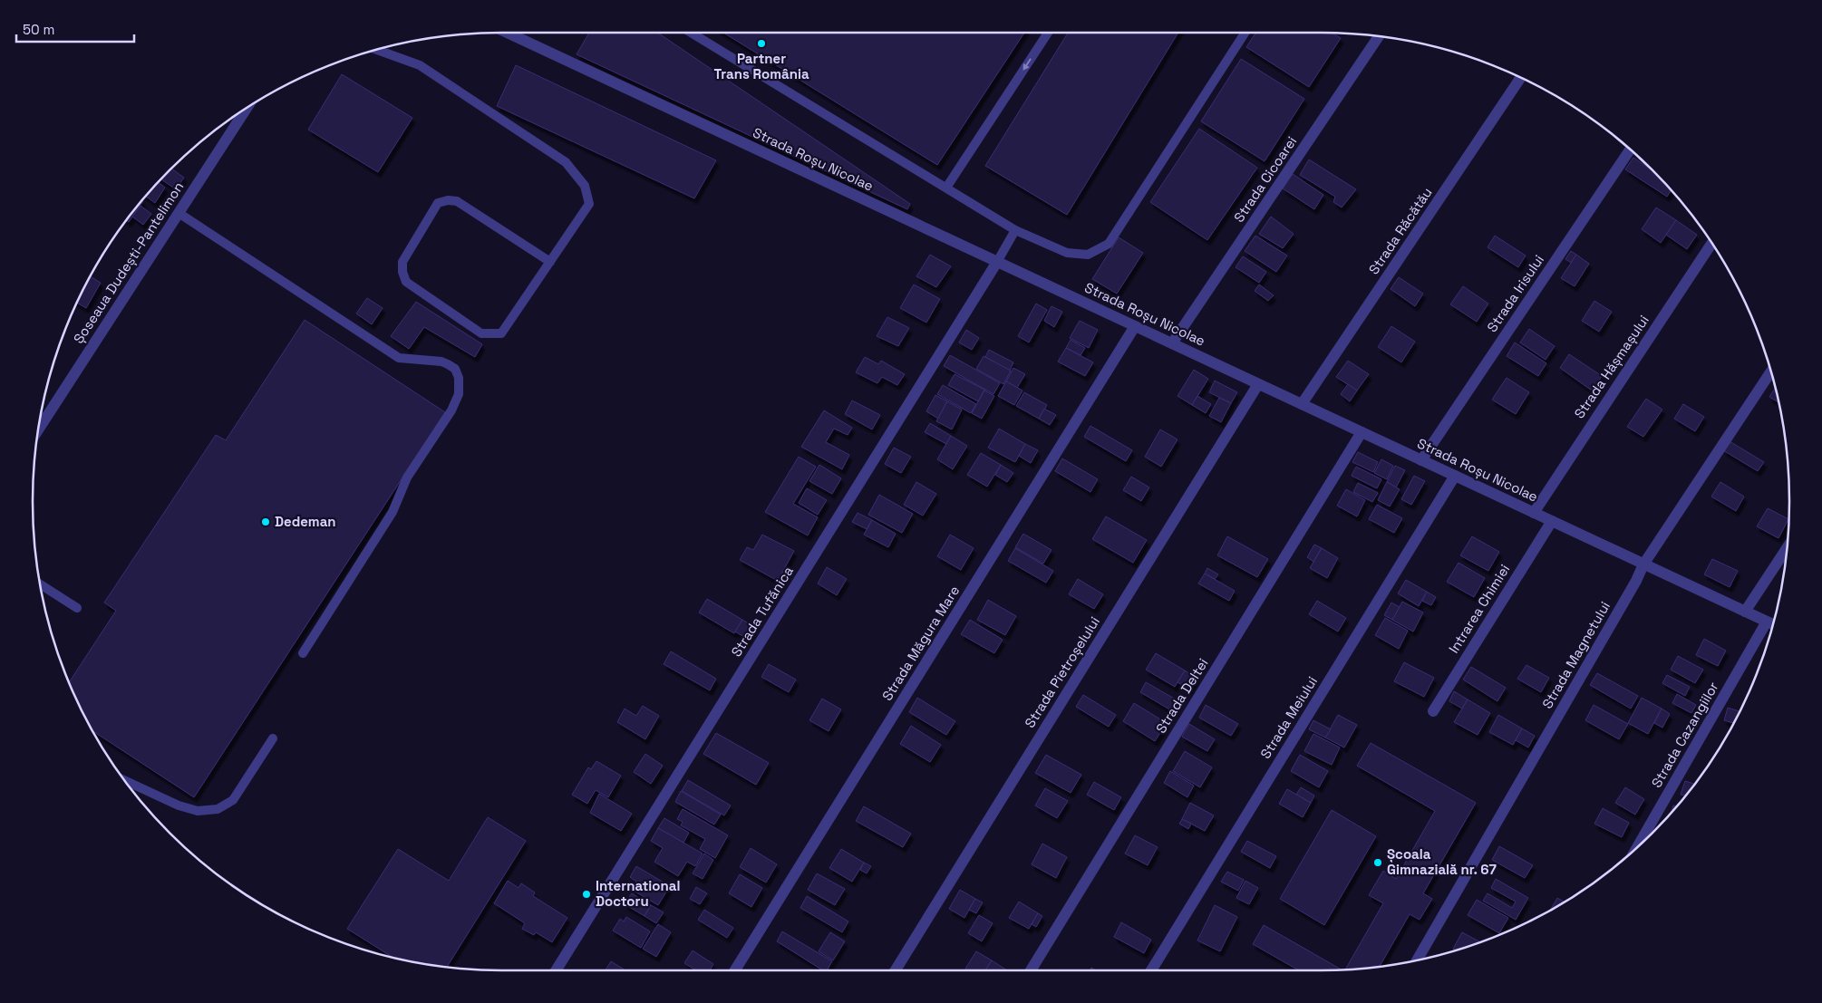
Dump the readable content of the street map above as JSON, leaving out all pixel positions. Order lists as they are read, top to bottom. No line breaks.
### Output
{"streets":{"street":["Strada Roșu Nicolae","Strada Cicoarei","Strada Răcătău","Șoseaua Dudești-Pantelimon","Strada Irisului","Strada Hășmașului","Intrarea Chimiei","Strada Tufănica","Strada Măgura Mare","Strada Magnetului","Strada Pietroșelului","Strada Deltei","Strada Meiului","Strada Cazangiilor"]},"crossings":[["Strada Roșu Nicolae","Strada Cicoarei"],["Strada Roșu Nicolae","Strada Răcătău"],["Strada Roșu Nicolae","Strada Irisului"],["Strada Roșu Nicolae","Strada Hășmașului"],["Strada Roșu Nicolae","Intrarea Chimiei"],["Strada Roșu Nicolae","Strada Tufănica"],["Strada Roșu Nicolae","Strada Măgura Mare"],["Strada Roșu Nicolae","Strada Magnetului"],["Strada Roșu Nicolae","Strada Pietroșelului"],["Strada Roșu Nicolae","Strada Deltei"],["Strada Roșu Nicolae","Strada Meiului"],["Strada Roșu Nicolae","Strada Cazangiilor"]],"places":["Partner Trans România","Dedeman","Școala Gimnazială nr. 67","International Doctoru"],"scale_bar":"50 m"}
